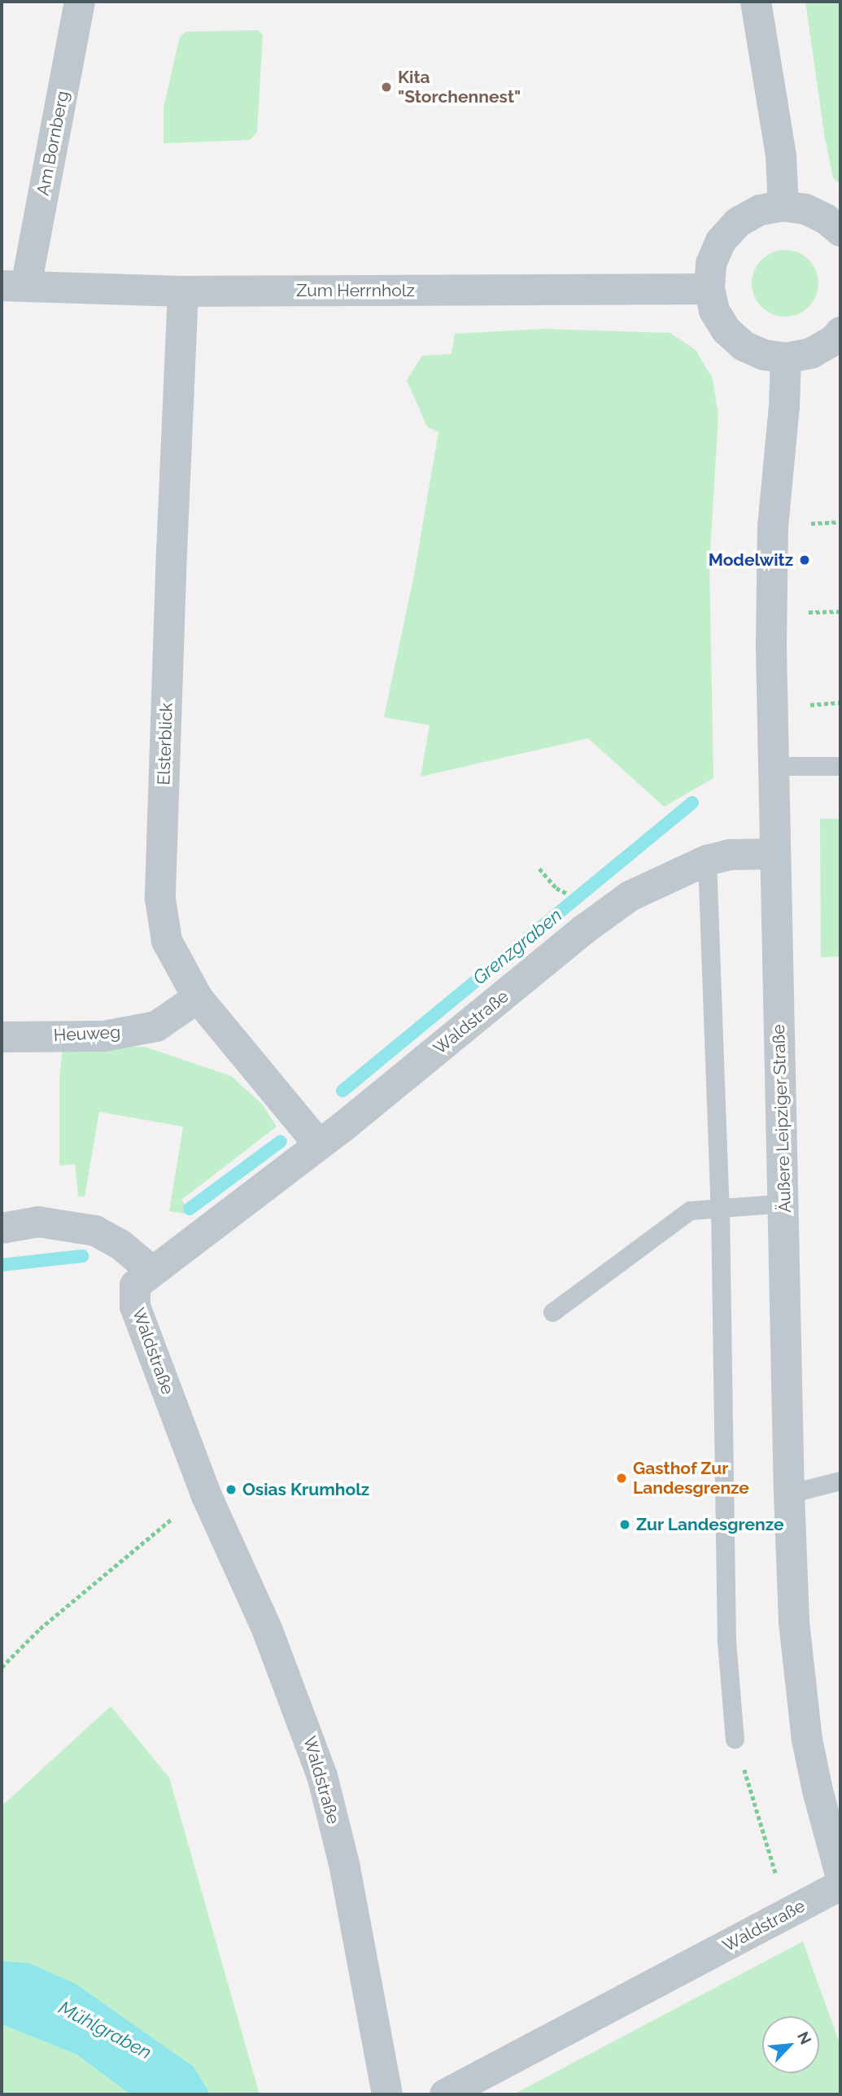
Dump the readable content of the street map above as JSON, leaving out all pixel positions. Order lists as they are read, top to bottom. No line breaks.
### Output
{"streets":{"street":["Am Bornberg","Zum Herrnholz","Elsterblick","Waldstraße","Heuweg","Äußere Leipziger Straße"]},"crossings":[["Am Bornberg","Zum Herrnholz"],["Zum Herrnholz","Elsterblick"],["Elsterblick","Waldstraße"],["Elsterblick","Heuweg"],["Waldstraße","Äußere Leipziger Straße"]],"water":["Grenzgraben","Mühlgraben"],"places":["Kita \"Storchennest\"","Modelwitz","Gasthof Zur Landesgrenze","Osias Krumholz","Zur Landesgrenze"],"north":"top right"}
